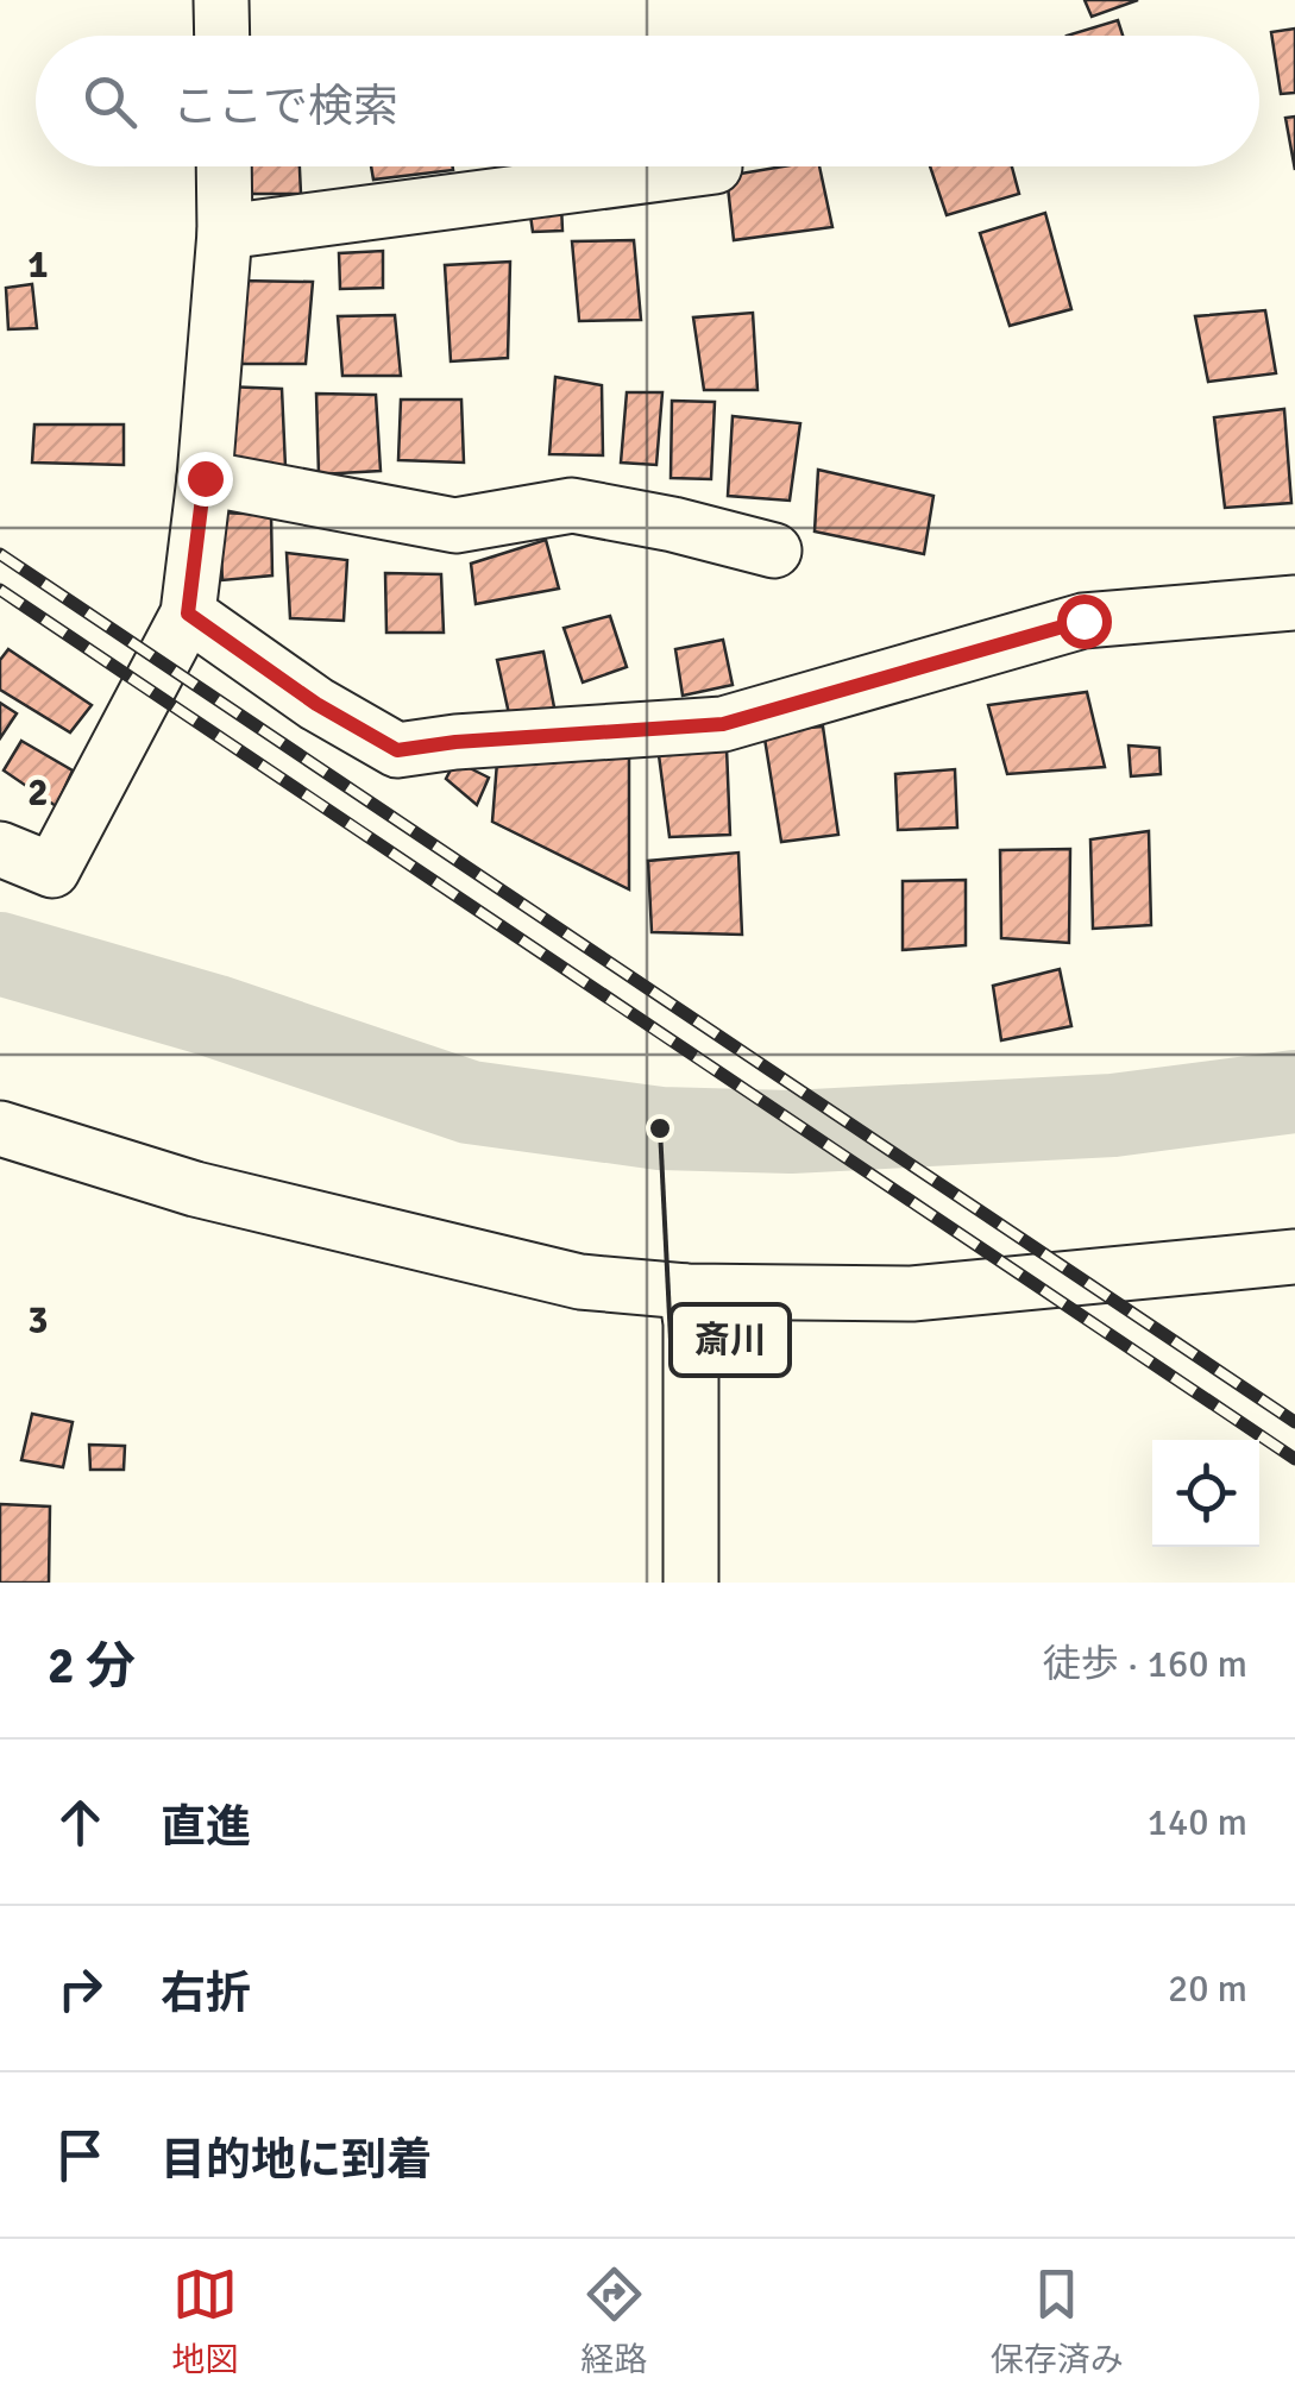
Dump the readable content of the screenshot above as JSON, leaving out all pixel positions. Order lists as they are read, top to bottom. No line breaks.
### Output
{"places":["斎川"],"page":{"search":"ここで検索","heading":["2 分","徒歩 · 160 m"],"list":[["直進","140 m"],["右折","20 m"],"目的地に到着"],"nav":["地図","経路","保存済み"]},"grid":{"rows":["1","2","3"]}}
